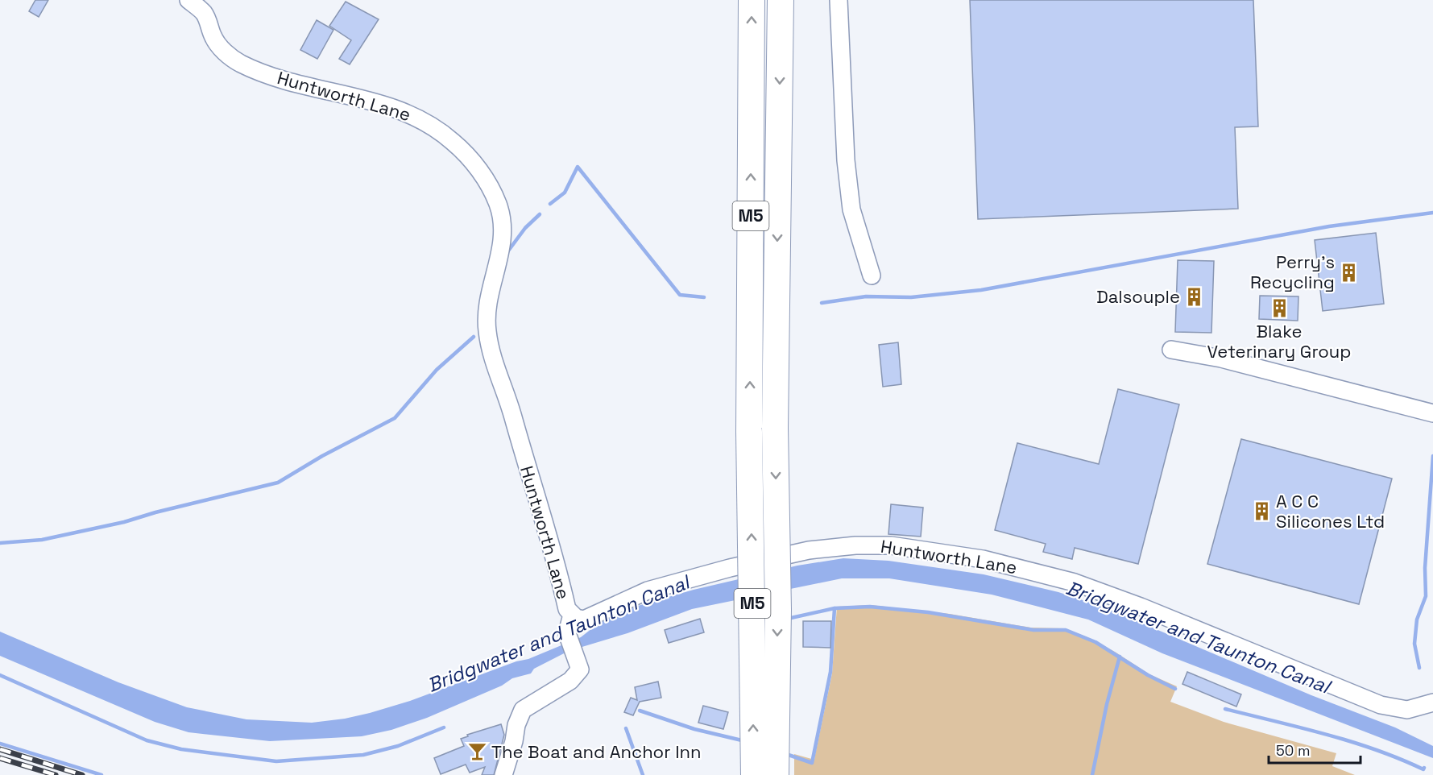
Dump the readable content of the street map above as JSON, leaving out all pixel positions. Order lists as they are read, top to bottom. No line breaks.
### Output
{"streets":{"highway":["M5"],"street":["Huntworth Lane"]},"water":["Bridgwater and Taunton Canal"],"places":{"building":["Perry's Recycling","Dalsouple","Blake Veterinary Group","A C C Silicones Ltd"],"bar":["The Boat and Anchor Inn"]},"scale_bar":"50 m"}
